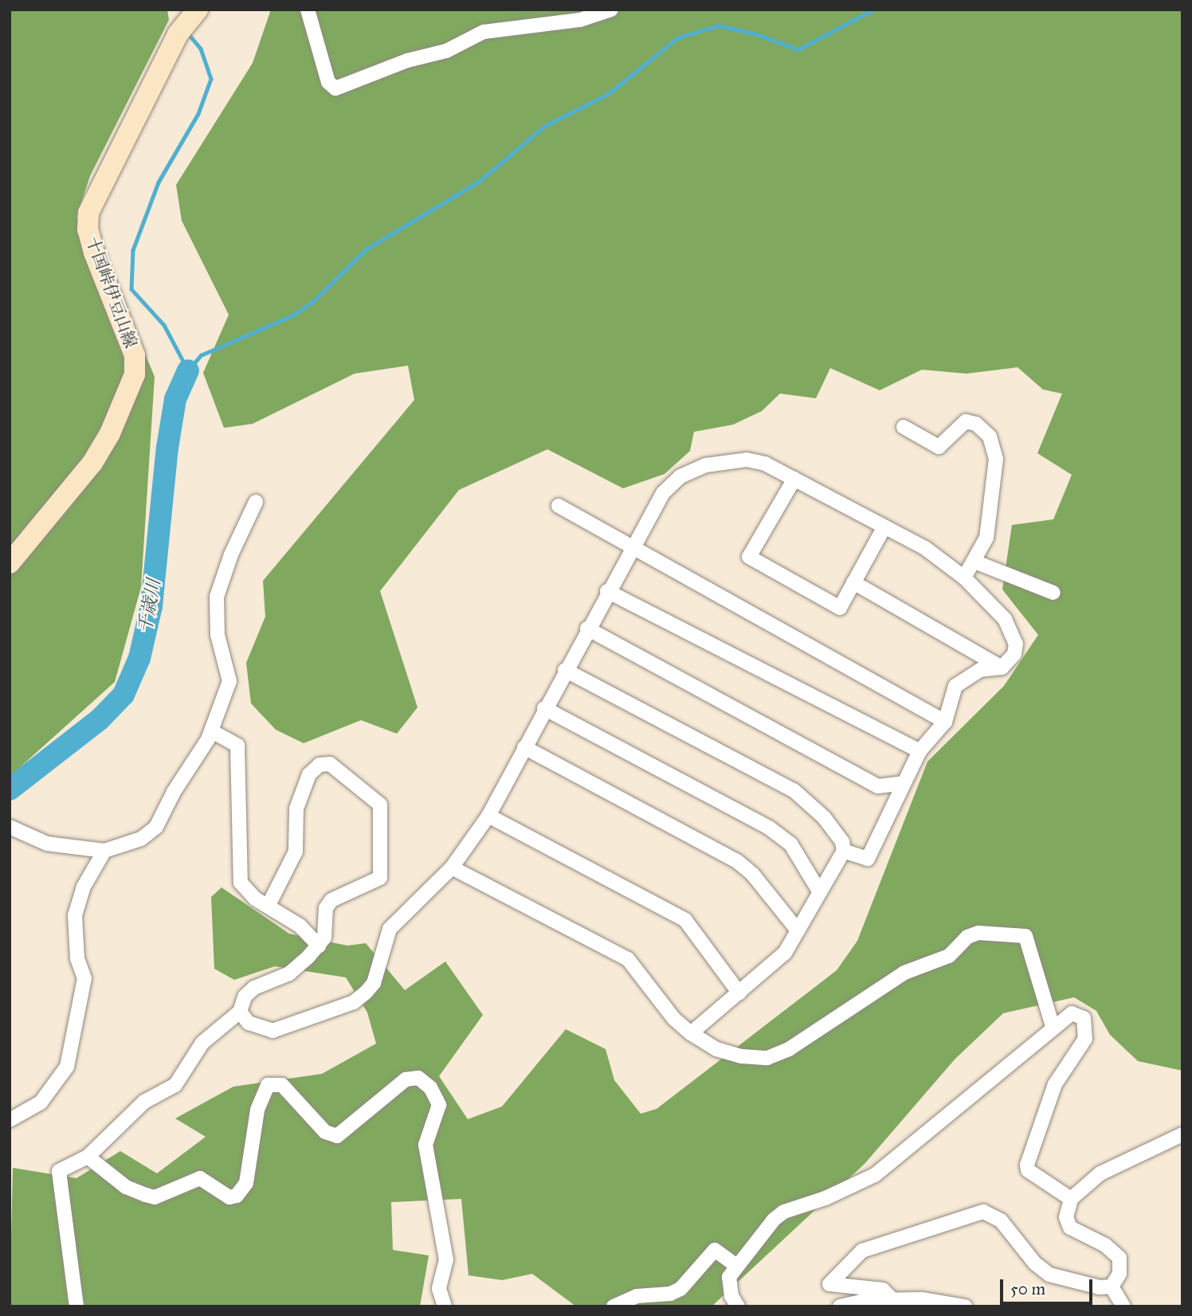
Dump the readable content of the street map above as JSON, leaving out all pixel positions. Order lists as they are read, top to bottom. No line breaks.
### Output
{"streets":{"main road":["十国峠伊豆山線"]},"water":["千歳川"],"scale_bar":"50 m"}
